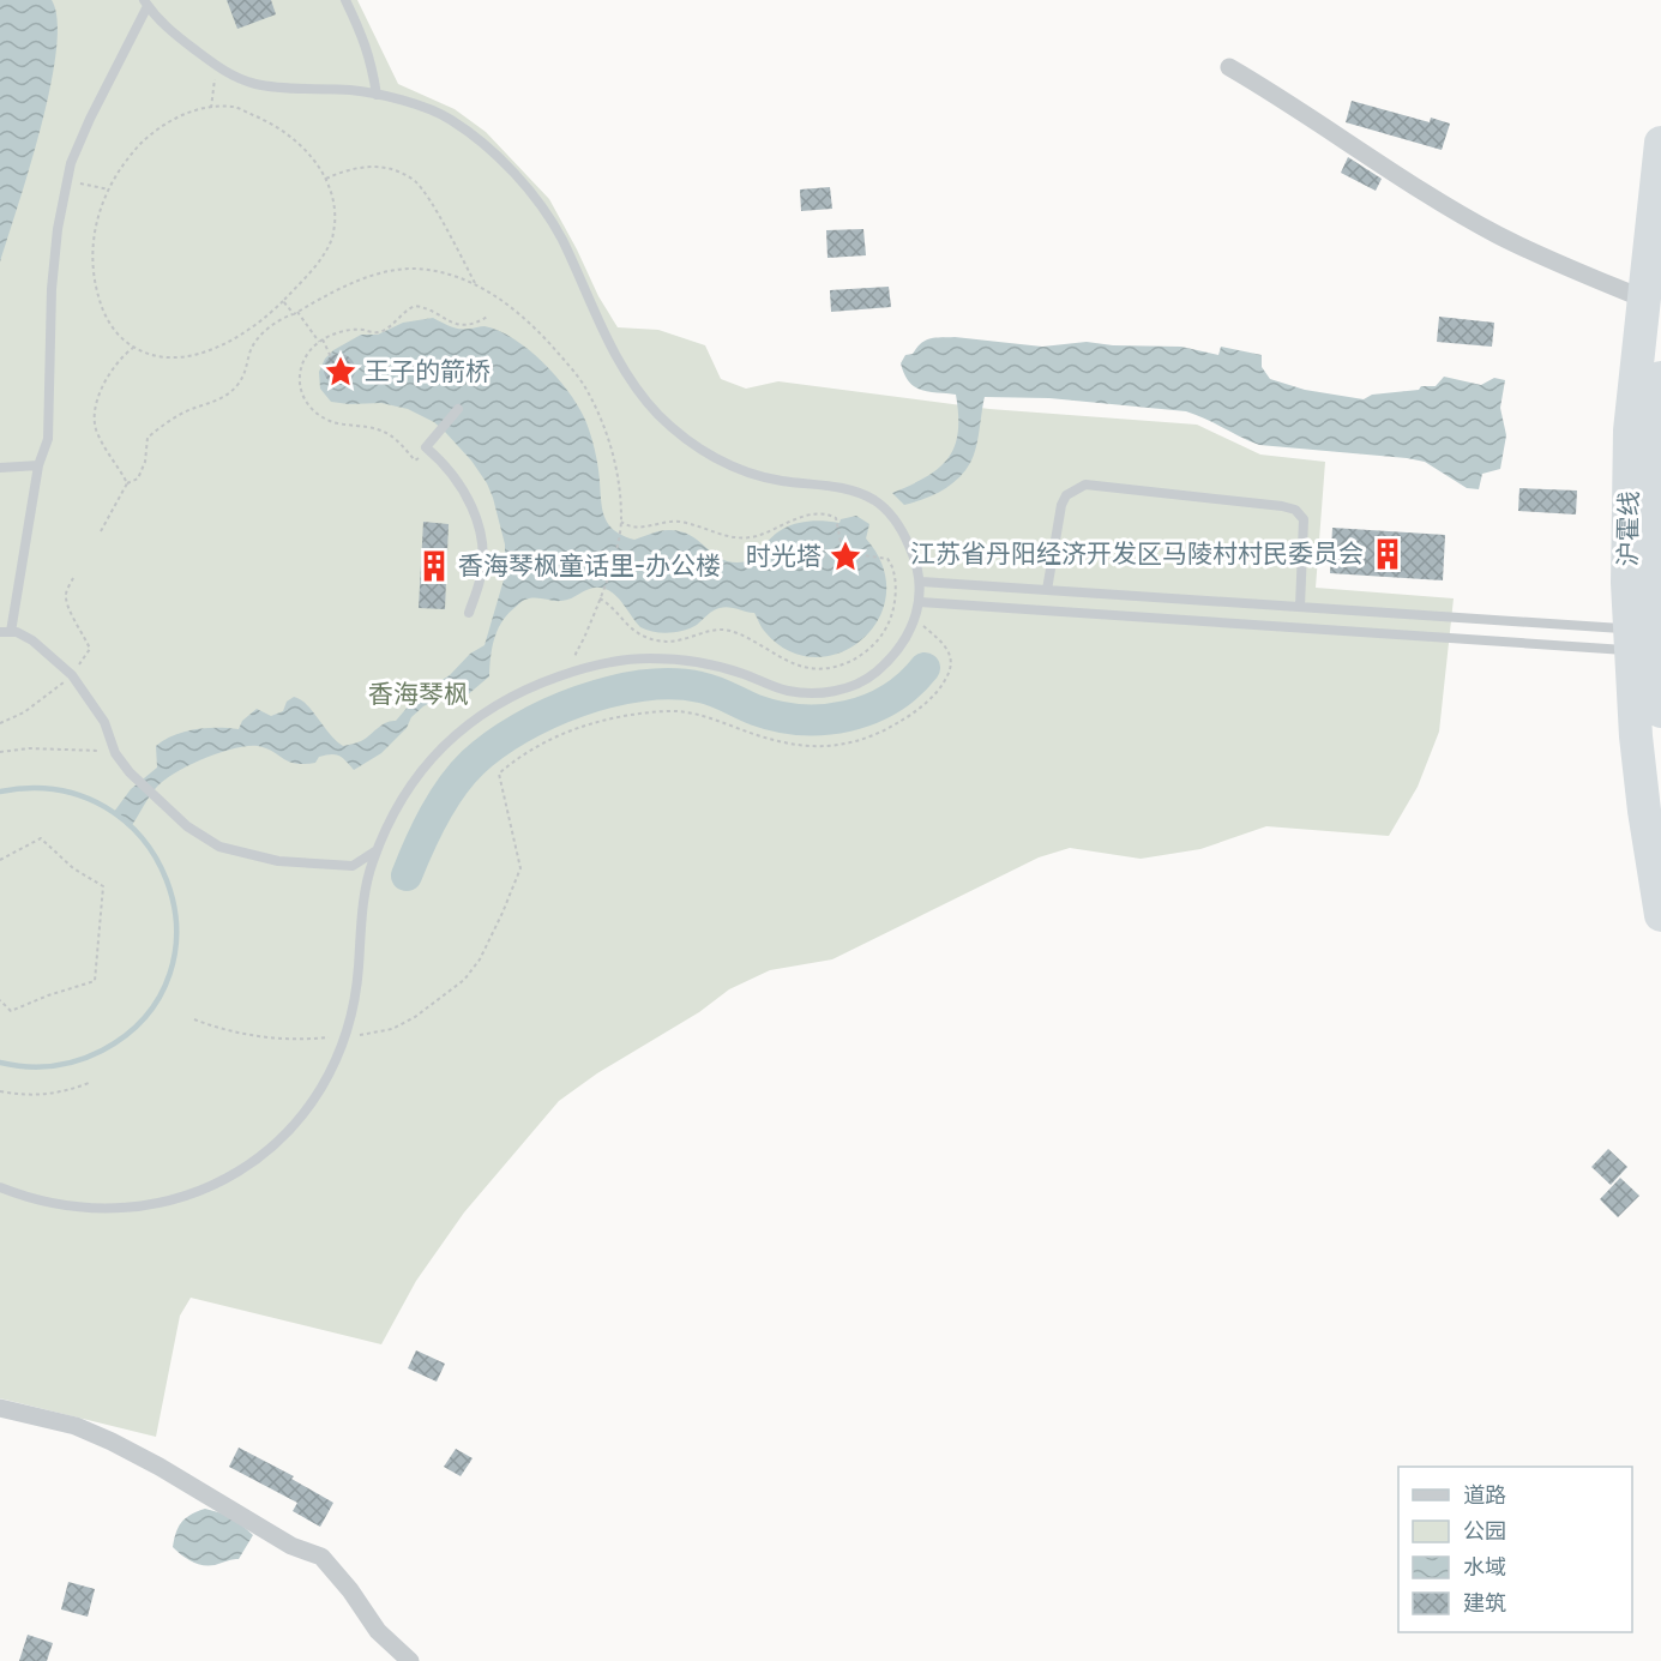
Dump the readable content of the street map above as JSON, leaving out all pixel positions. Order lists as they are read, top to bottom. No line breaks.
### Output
{"streets":{"highway":["沪霍线"]},"parks":["香海琴枫"],"places":{"place":["王子的箭桥","时光塔"],"building":["江苏省丹阳经济开发区马陵村村民委员会","香海琴枫童话里-办公楼"]},"legend":["道路","公园","水域","建筑"]}
